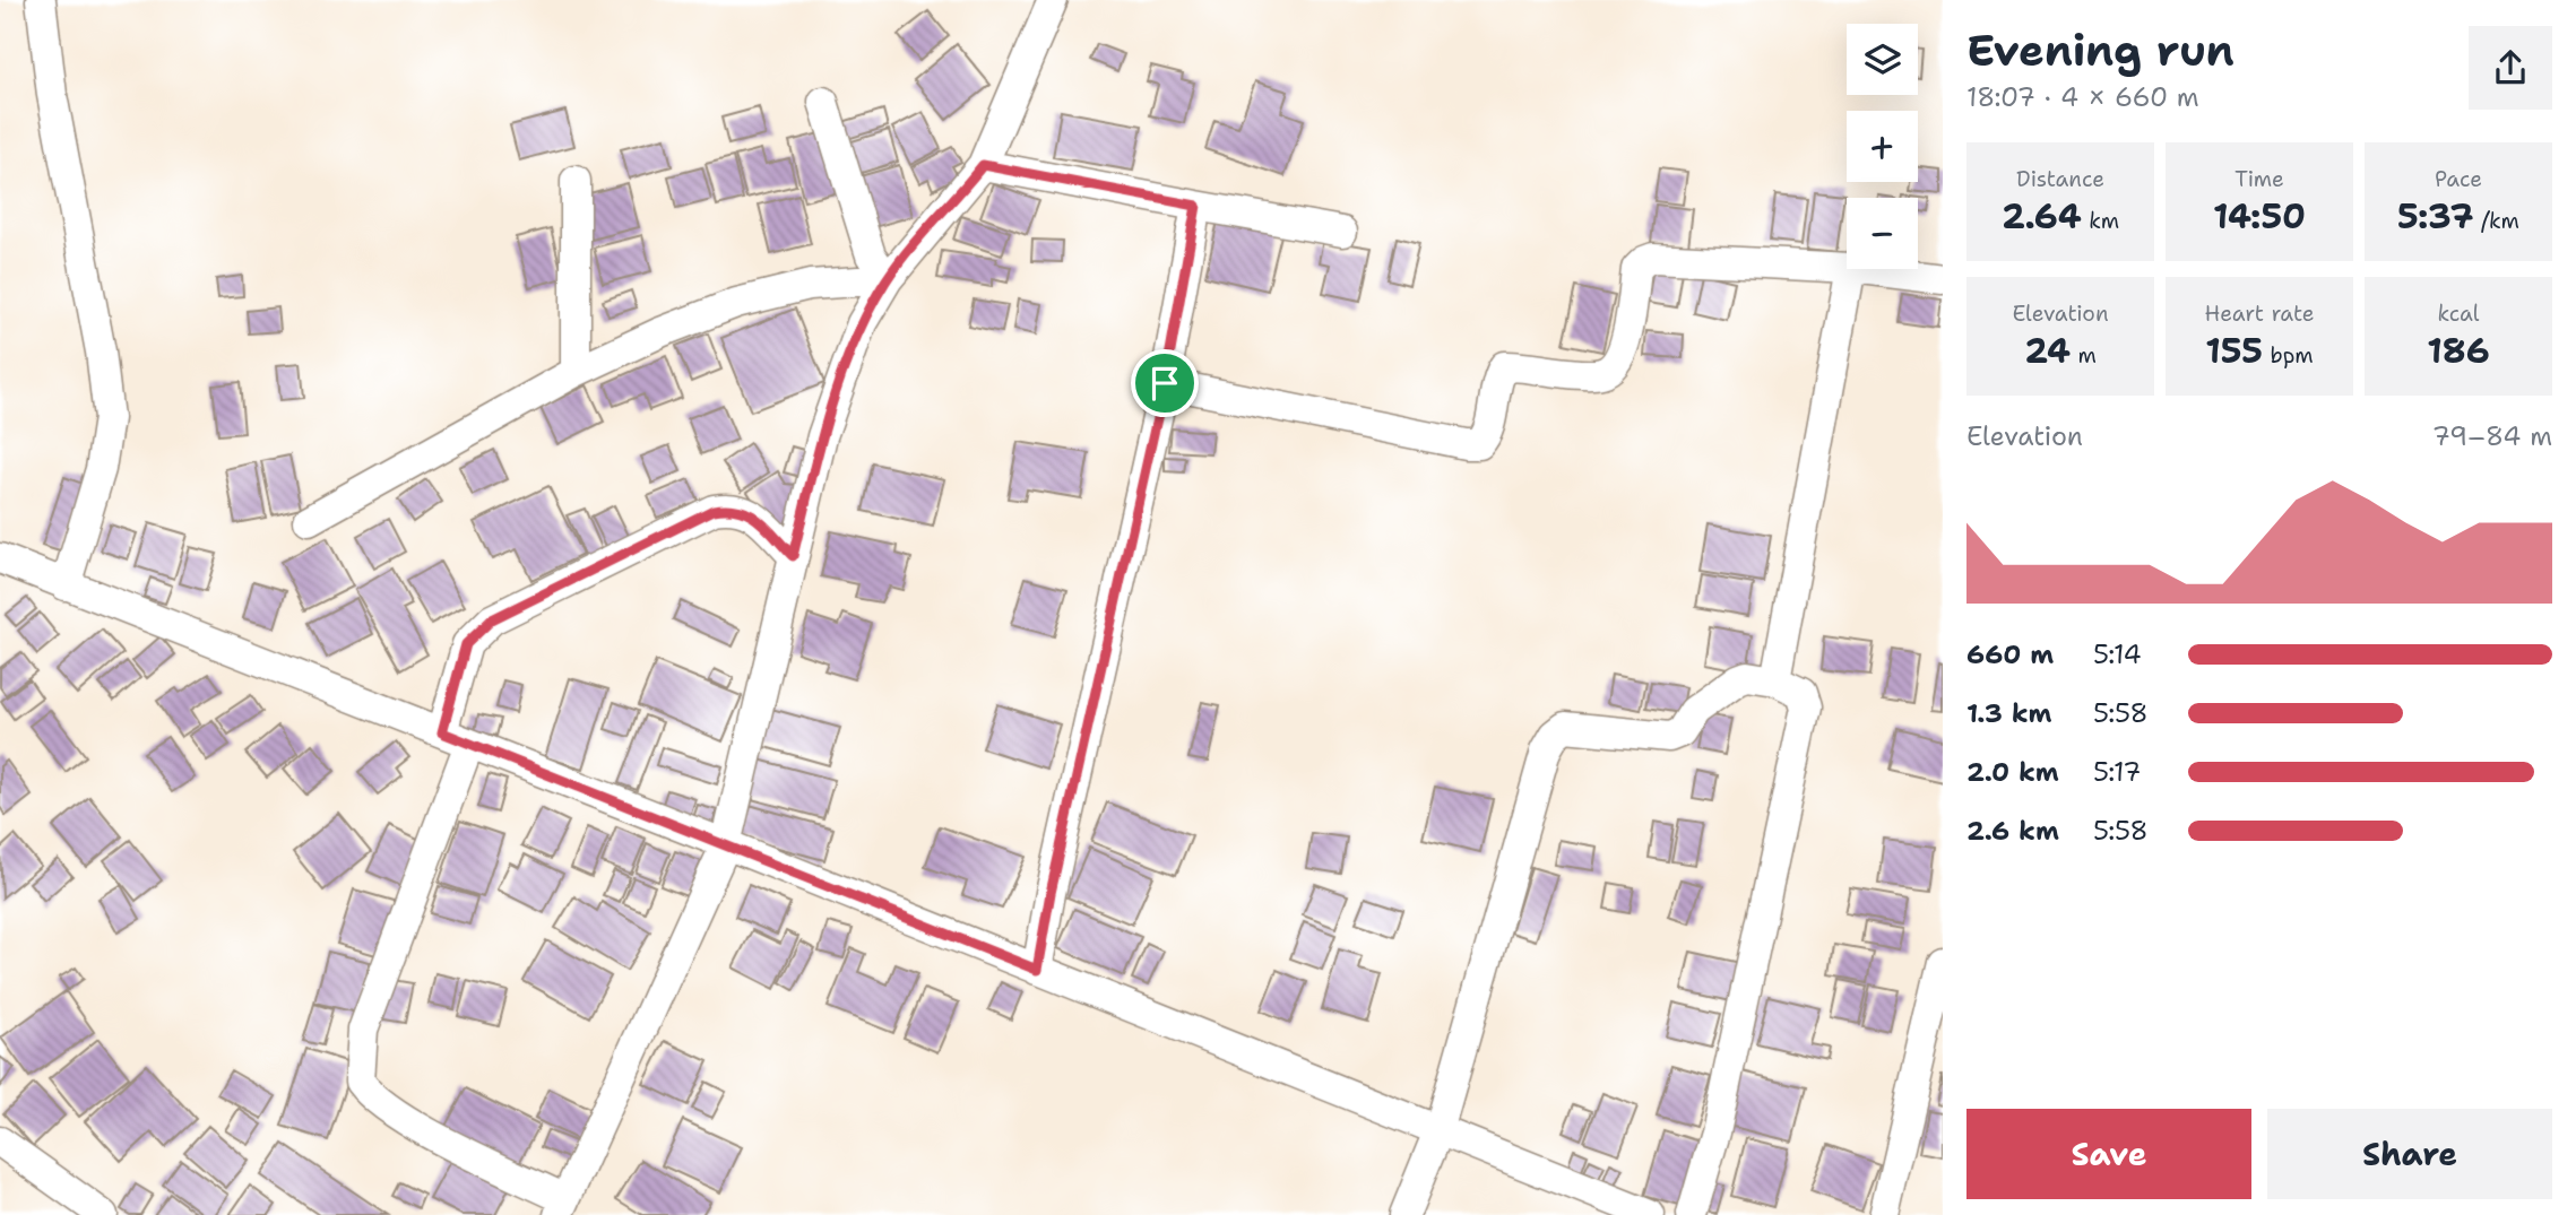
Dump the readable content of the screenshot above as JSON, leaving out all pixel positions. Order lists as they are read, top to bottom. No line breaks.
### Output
{"page":{"heading":["Evening run","18:07 · 4 × 660 m"],"map_buttons":["+","−"],"stats":[["Distance","2.64 km"],["Time","14:50"],["Pace","5:37 /km"],["Elevation","24 m"],["Heart rate","155 bpm"],["kcal","186"]],"chart":["Elevation","79–84 m"],"list":[{"name":"660 m","note":"5:14"},{"name":"1.3 km","note":"5:58"},{"name":"2.0 km","note":"5:17"},{"name":"2.6 km","note":"5:58"}],"buttons":["Save","Share"]}}
